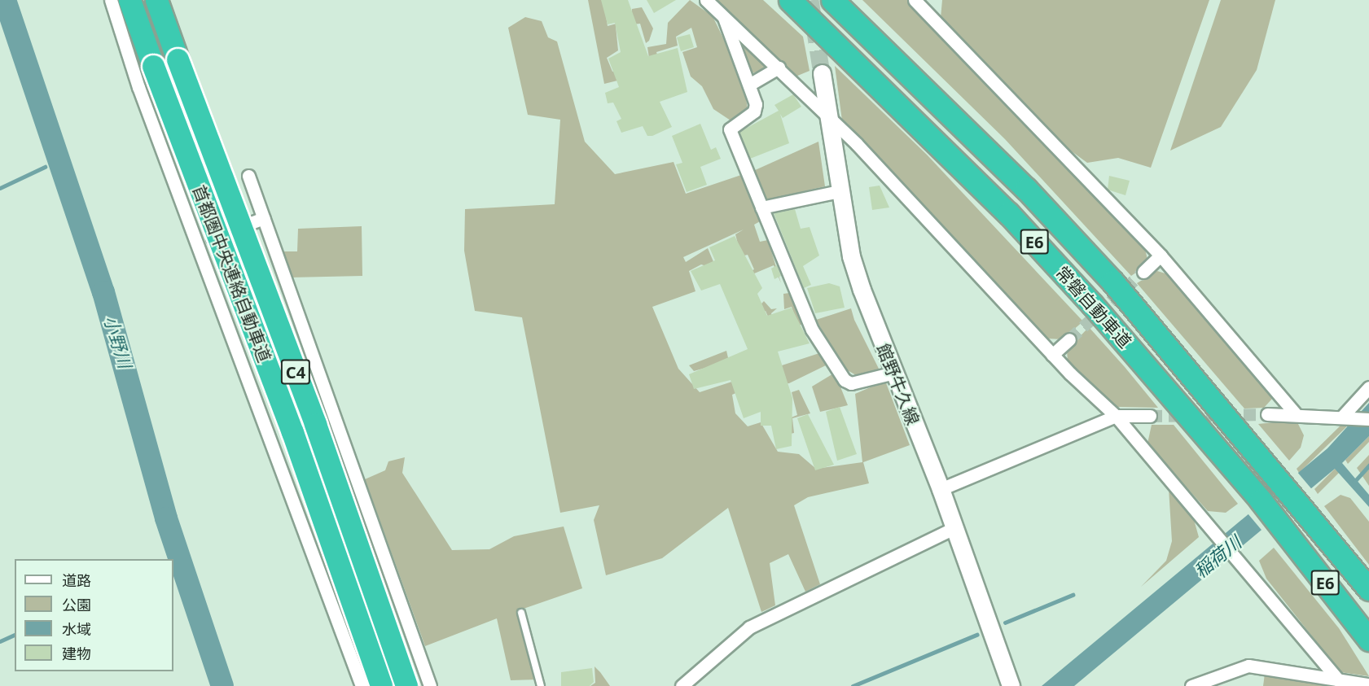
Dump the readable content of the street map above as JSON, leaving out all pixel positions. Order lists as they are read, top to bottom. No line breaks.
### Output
{"streets":{"highway":["E6","首都圏中央連絡自動車道","常磐自動車道","C4"],"main road":["館野牛久線"]},"water":["小野川","稲荷川"],"legend":["道路","公園","水域","建物"]}
